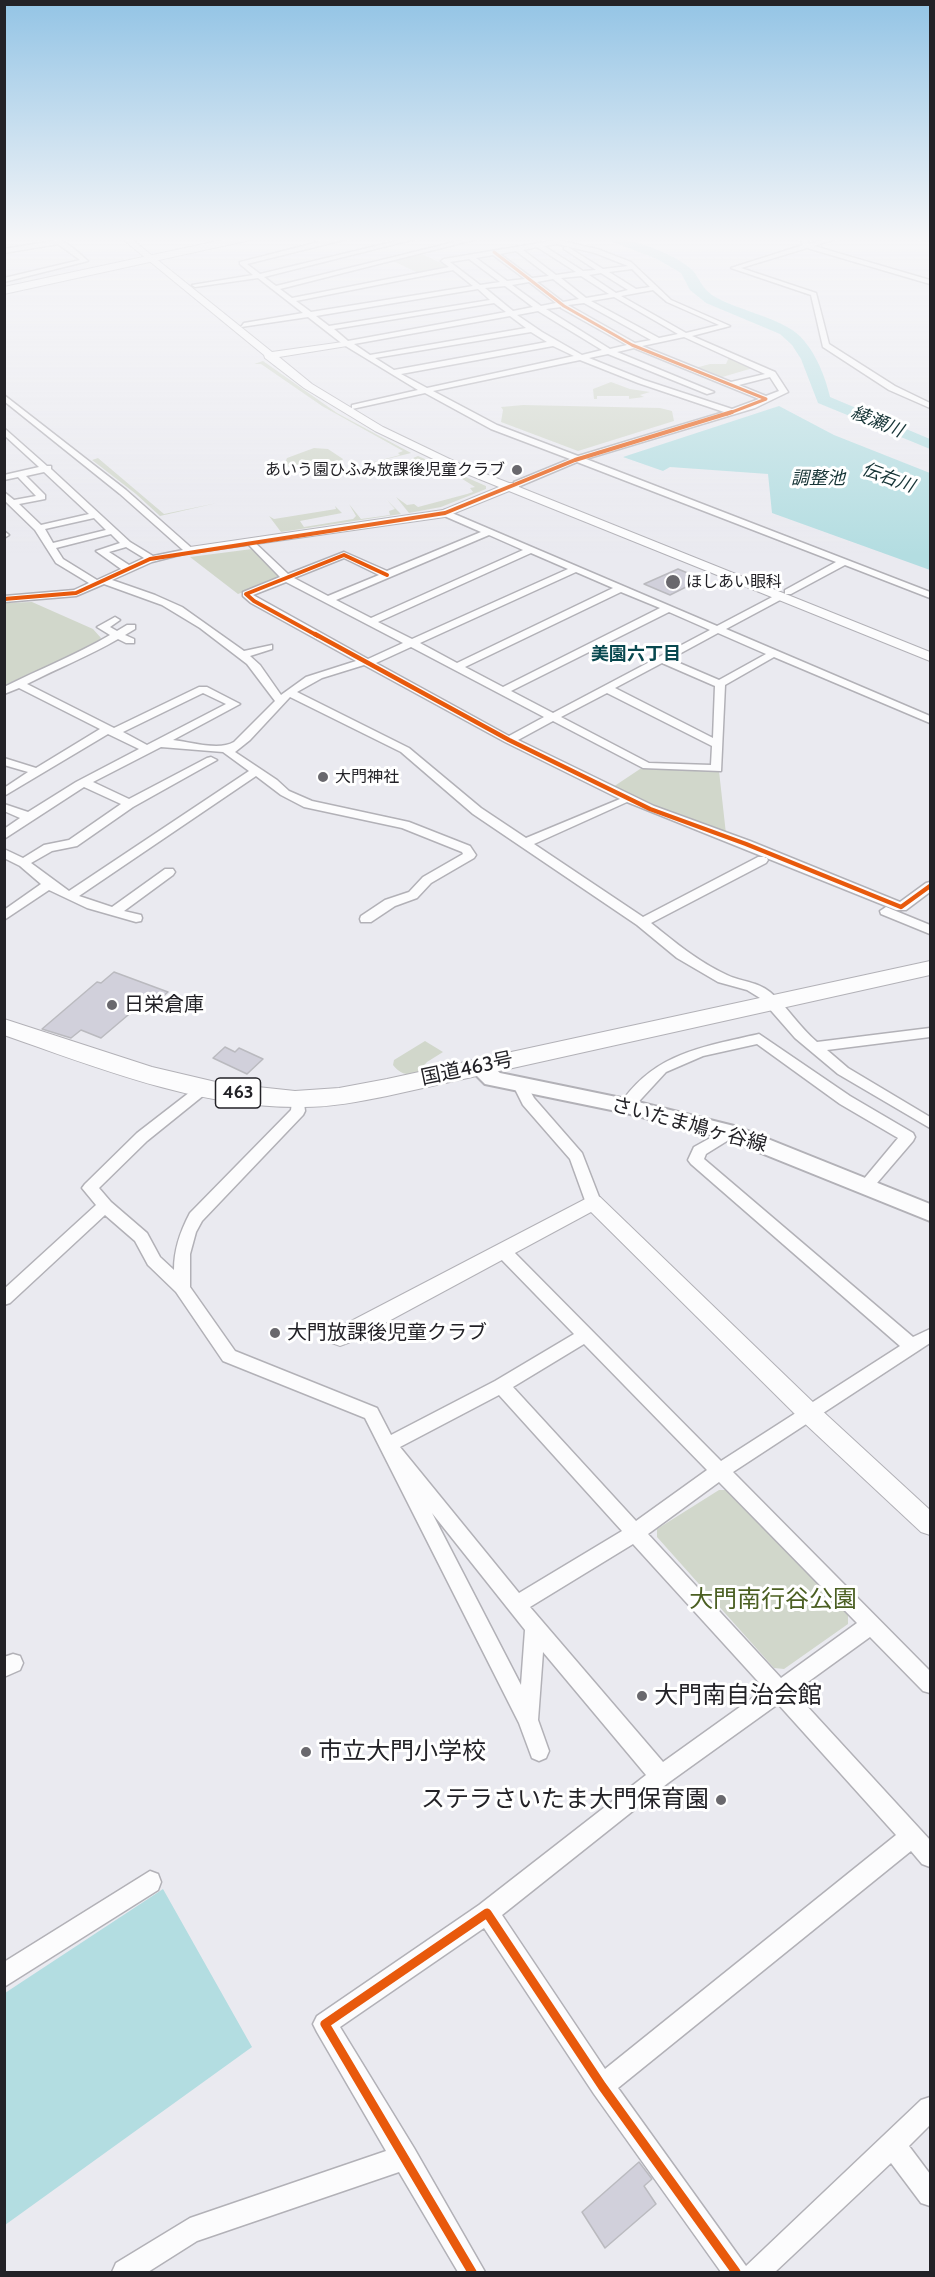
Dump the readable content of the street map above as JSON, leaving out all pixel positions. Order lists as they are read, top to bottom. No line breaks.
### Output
{"streets":{"highway":["国道463号","463"],"main road":["さいたま鳩ヶ谷線"]},"crossings":[["国道463号","さいたま鳩ヶ谷線"]],"districts":["美園六丁目"],"water":["綾瀬川","伝右川","調整池"],"parks":["大門南行谷公園"],"places":["あいう園ひふみ放課後児童クラブ","ほしあい眼科","大門神社","日栄倉庫","大門放課後児童クラブ","大門南自治会館","市立大門小学校","ステラさいたま大門保育園"]}
